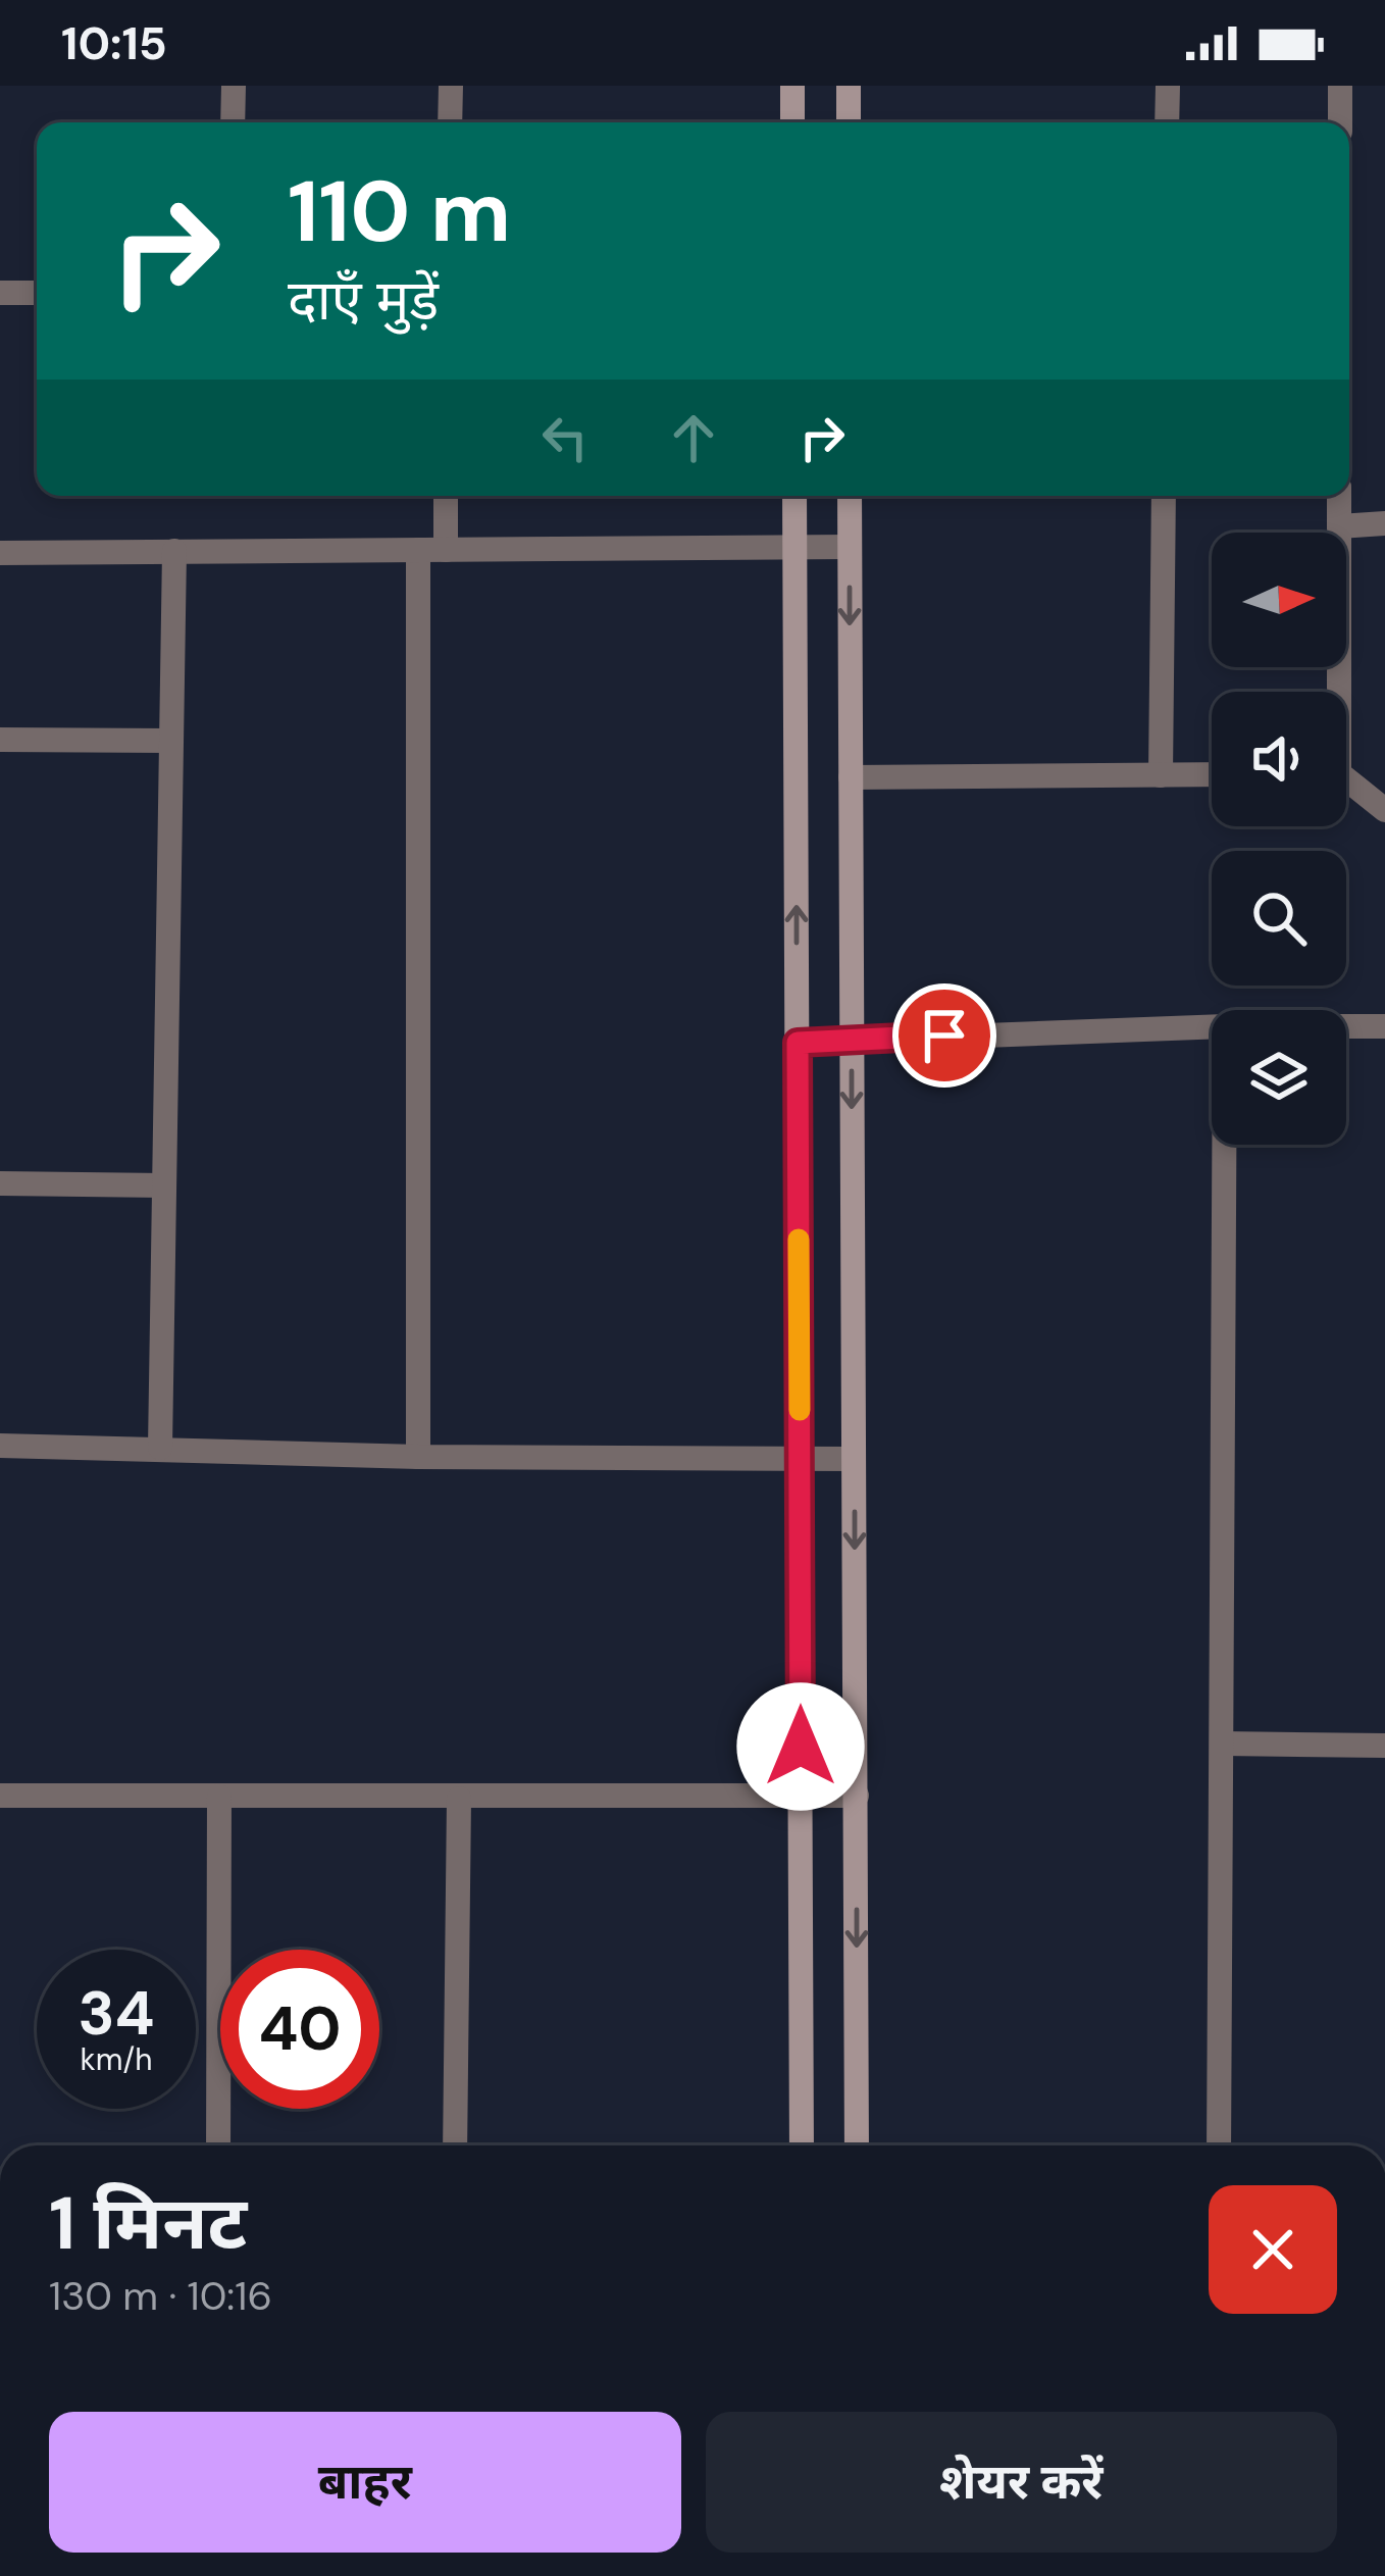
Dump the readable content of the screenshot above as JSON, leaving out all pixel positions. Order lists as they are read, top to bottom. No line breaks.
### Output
{"north":"right","page":{"status":"10:15","turn":["110 m","दाएँ मुड़ें"],"speed":"34 km/h","limit":"40","heading":["1 मिनट","130 m · 10:16"],"buttons":["बाहर","शेयर करें"]}}
